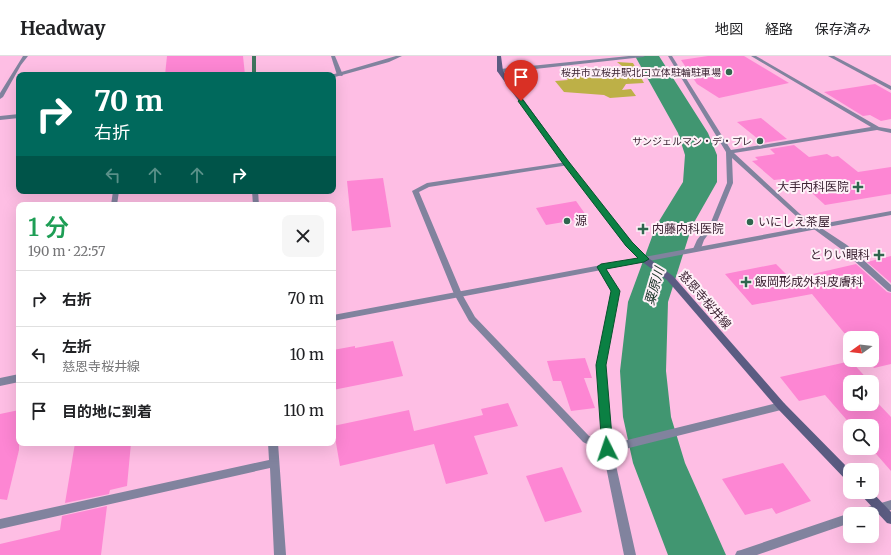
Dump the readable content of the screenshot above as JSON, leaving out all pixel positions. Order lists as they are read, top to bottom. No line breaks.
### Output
{"streets":{"main road":["慈恩寺桜井線"]},"water":["粟原川"],"places":{"other":["桜井市立桜井駅北口立体駐輪駐車場","サンジェルマン・デ・プレ","源","いにしえ茶屋"],"health":["大手内科医院","内藤内科医院","とりい眼科","飯岡形成外科皮膚科"]},"north":"left","page":{"header":"Headway","nav":["地図","経路","保存済み"],"turn":["70 m","右折"],"heading":["1 分","190 m · 22:57"],"list":[{"name":"右折","value":"70 m"},{"name":"左折","note":"慈恩寺桜井線","value":"10 m"},{"name":"目的地に到着","value":"110 m"}],"map_buttons":["+","−"]}}
